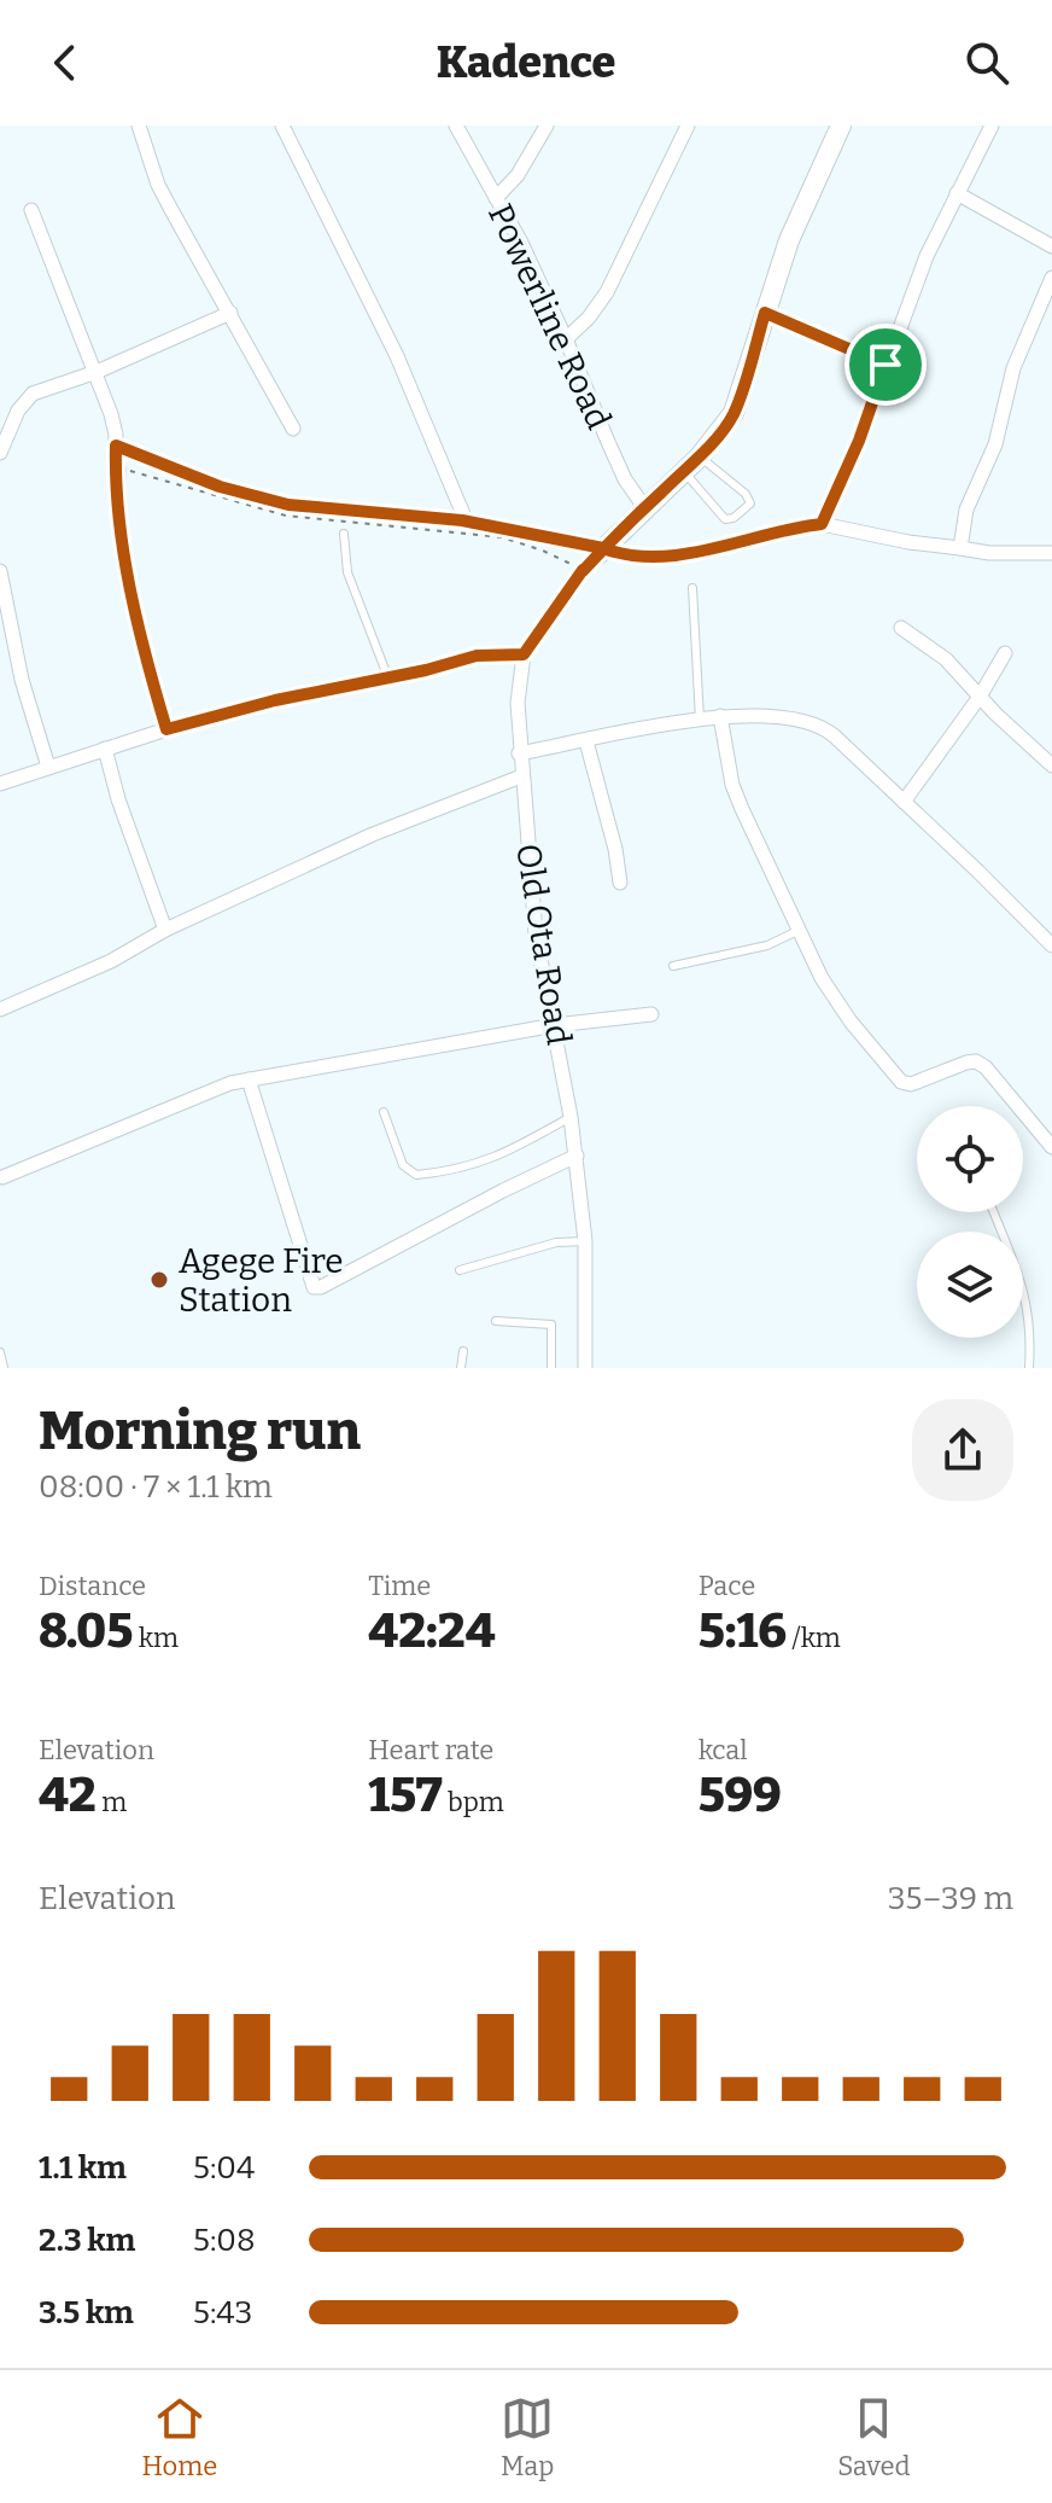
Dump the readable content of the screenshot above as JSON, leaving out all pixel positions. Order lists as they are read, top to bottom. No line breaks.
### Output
{"streets":{"street":["Powerline Road","Old Ota Road"]},"crossings":[["Powerline Road","Old Ota Road"]],"places":["Agege Fire Station"],"page":{"header":"Kadence","heading":["Morning run","08:00 · 7 × 1.1 km"],"stats":[["Distance","8.05 km"],["Time","42:24"],["Pace","5:16 /km"],["Elevation","42 m"],["Heart rate","157 bpm"],["kcal","599"]],"chart":["Elevation","35–39 m"],"list":[{"name":"1.1 km","note":"5:04"},{"name":"2.3 km","note":"5:08"},{"name":"3.5 km","note":"5:43"}],"tabs":["Home","Map","Saved"]}}
